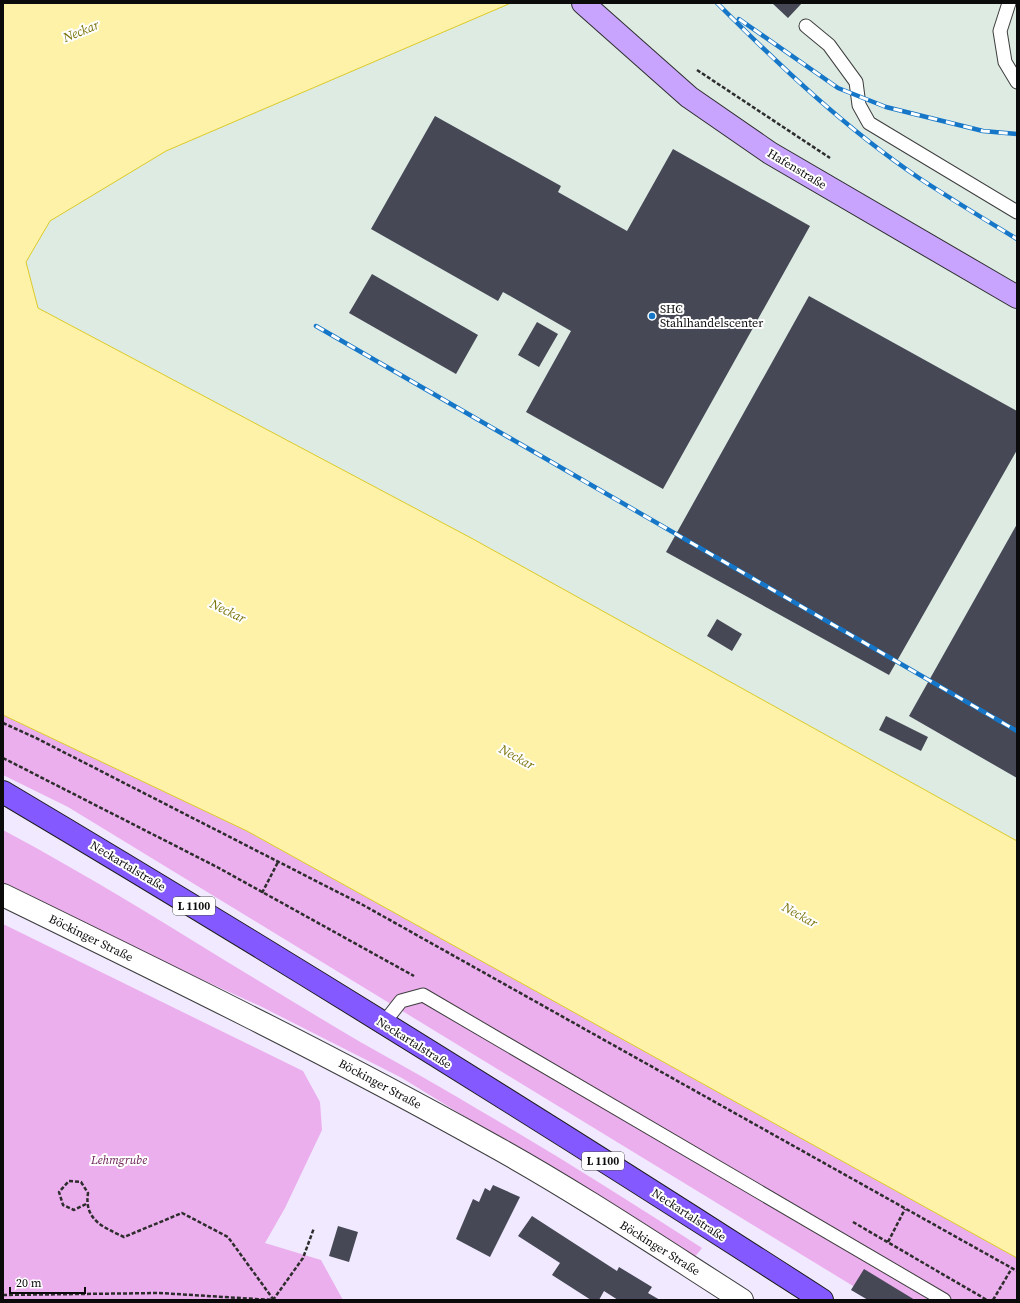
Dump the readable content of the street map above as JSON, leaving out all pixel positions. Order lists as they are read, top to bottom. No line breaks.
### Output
{"streets":{"main road":["Hafenstraße","Neckartalstraße","L 1100"],"street":["Böckinger Straße"]},"water":["Neckar"],"parks":["Lehmgrube"],"places":["SHC Stahlhandelscenter"],"scale_bar":"20 m"}
